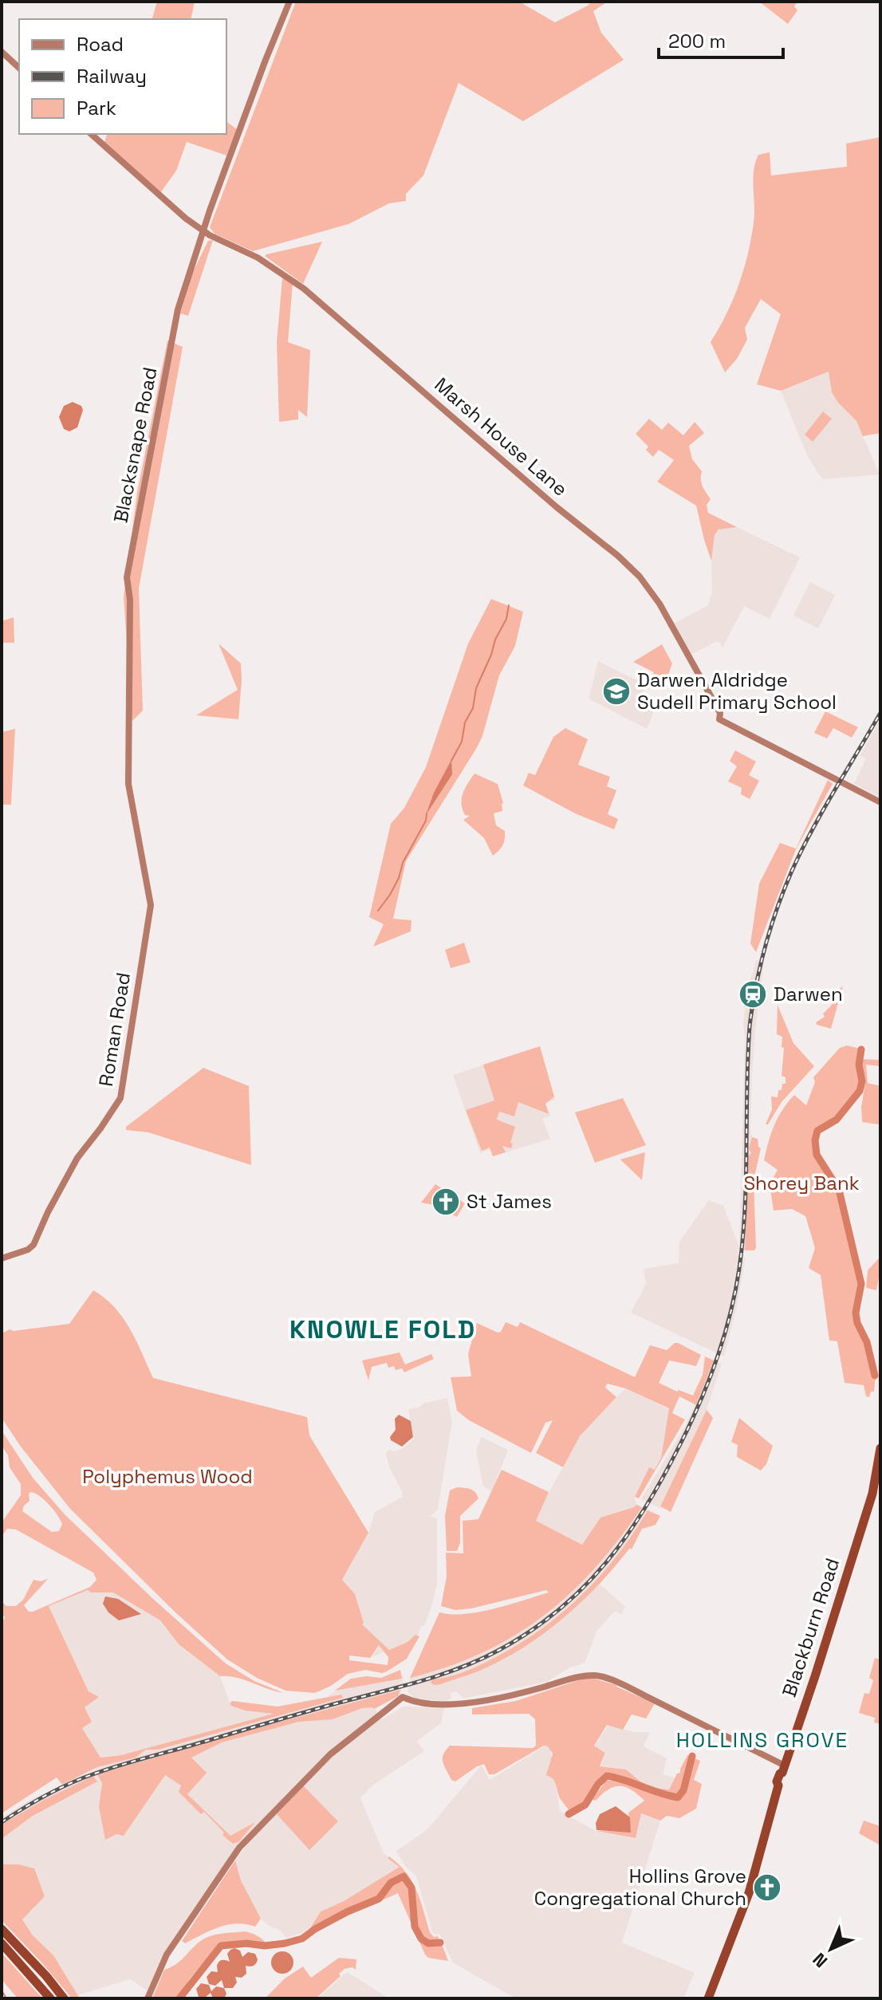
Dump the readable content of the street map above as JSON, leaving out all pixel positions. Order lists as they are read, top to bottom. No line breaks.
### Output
{"streets":{"highway":["Blackburn Road"],"street":["Marsh House Lane","Blacksnape Road","Roman Road"]},"crossings":[["Marsh House Lane","Blacksnape Road"],["Blacksnape Road","Roman Road"]],"districts":["KNOWLE FOLD","HOLLINS GROVE"],"parks":["Shorey Bank","Polyphemus Wood"],"places":{"school or university":["Darwen Aldridge Sudell Primary School"],"station":["Darwen"],"church":["St James","Hollins Grove Congregational Church"]},"legend":["Road","Railway","Park"],"scale_bar":"200 m","north":"bottom left"}
